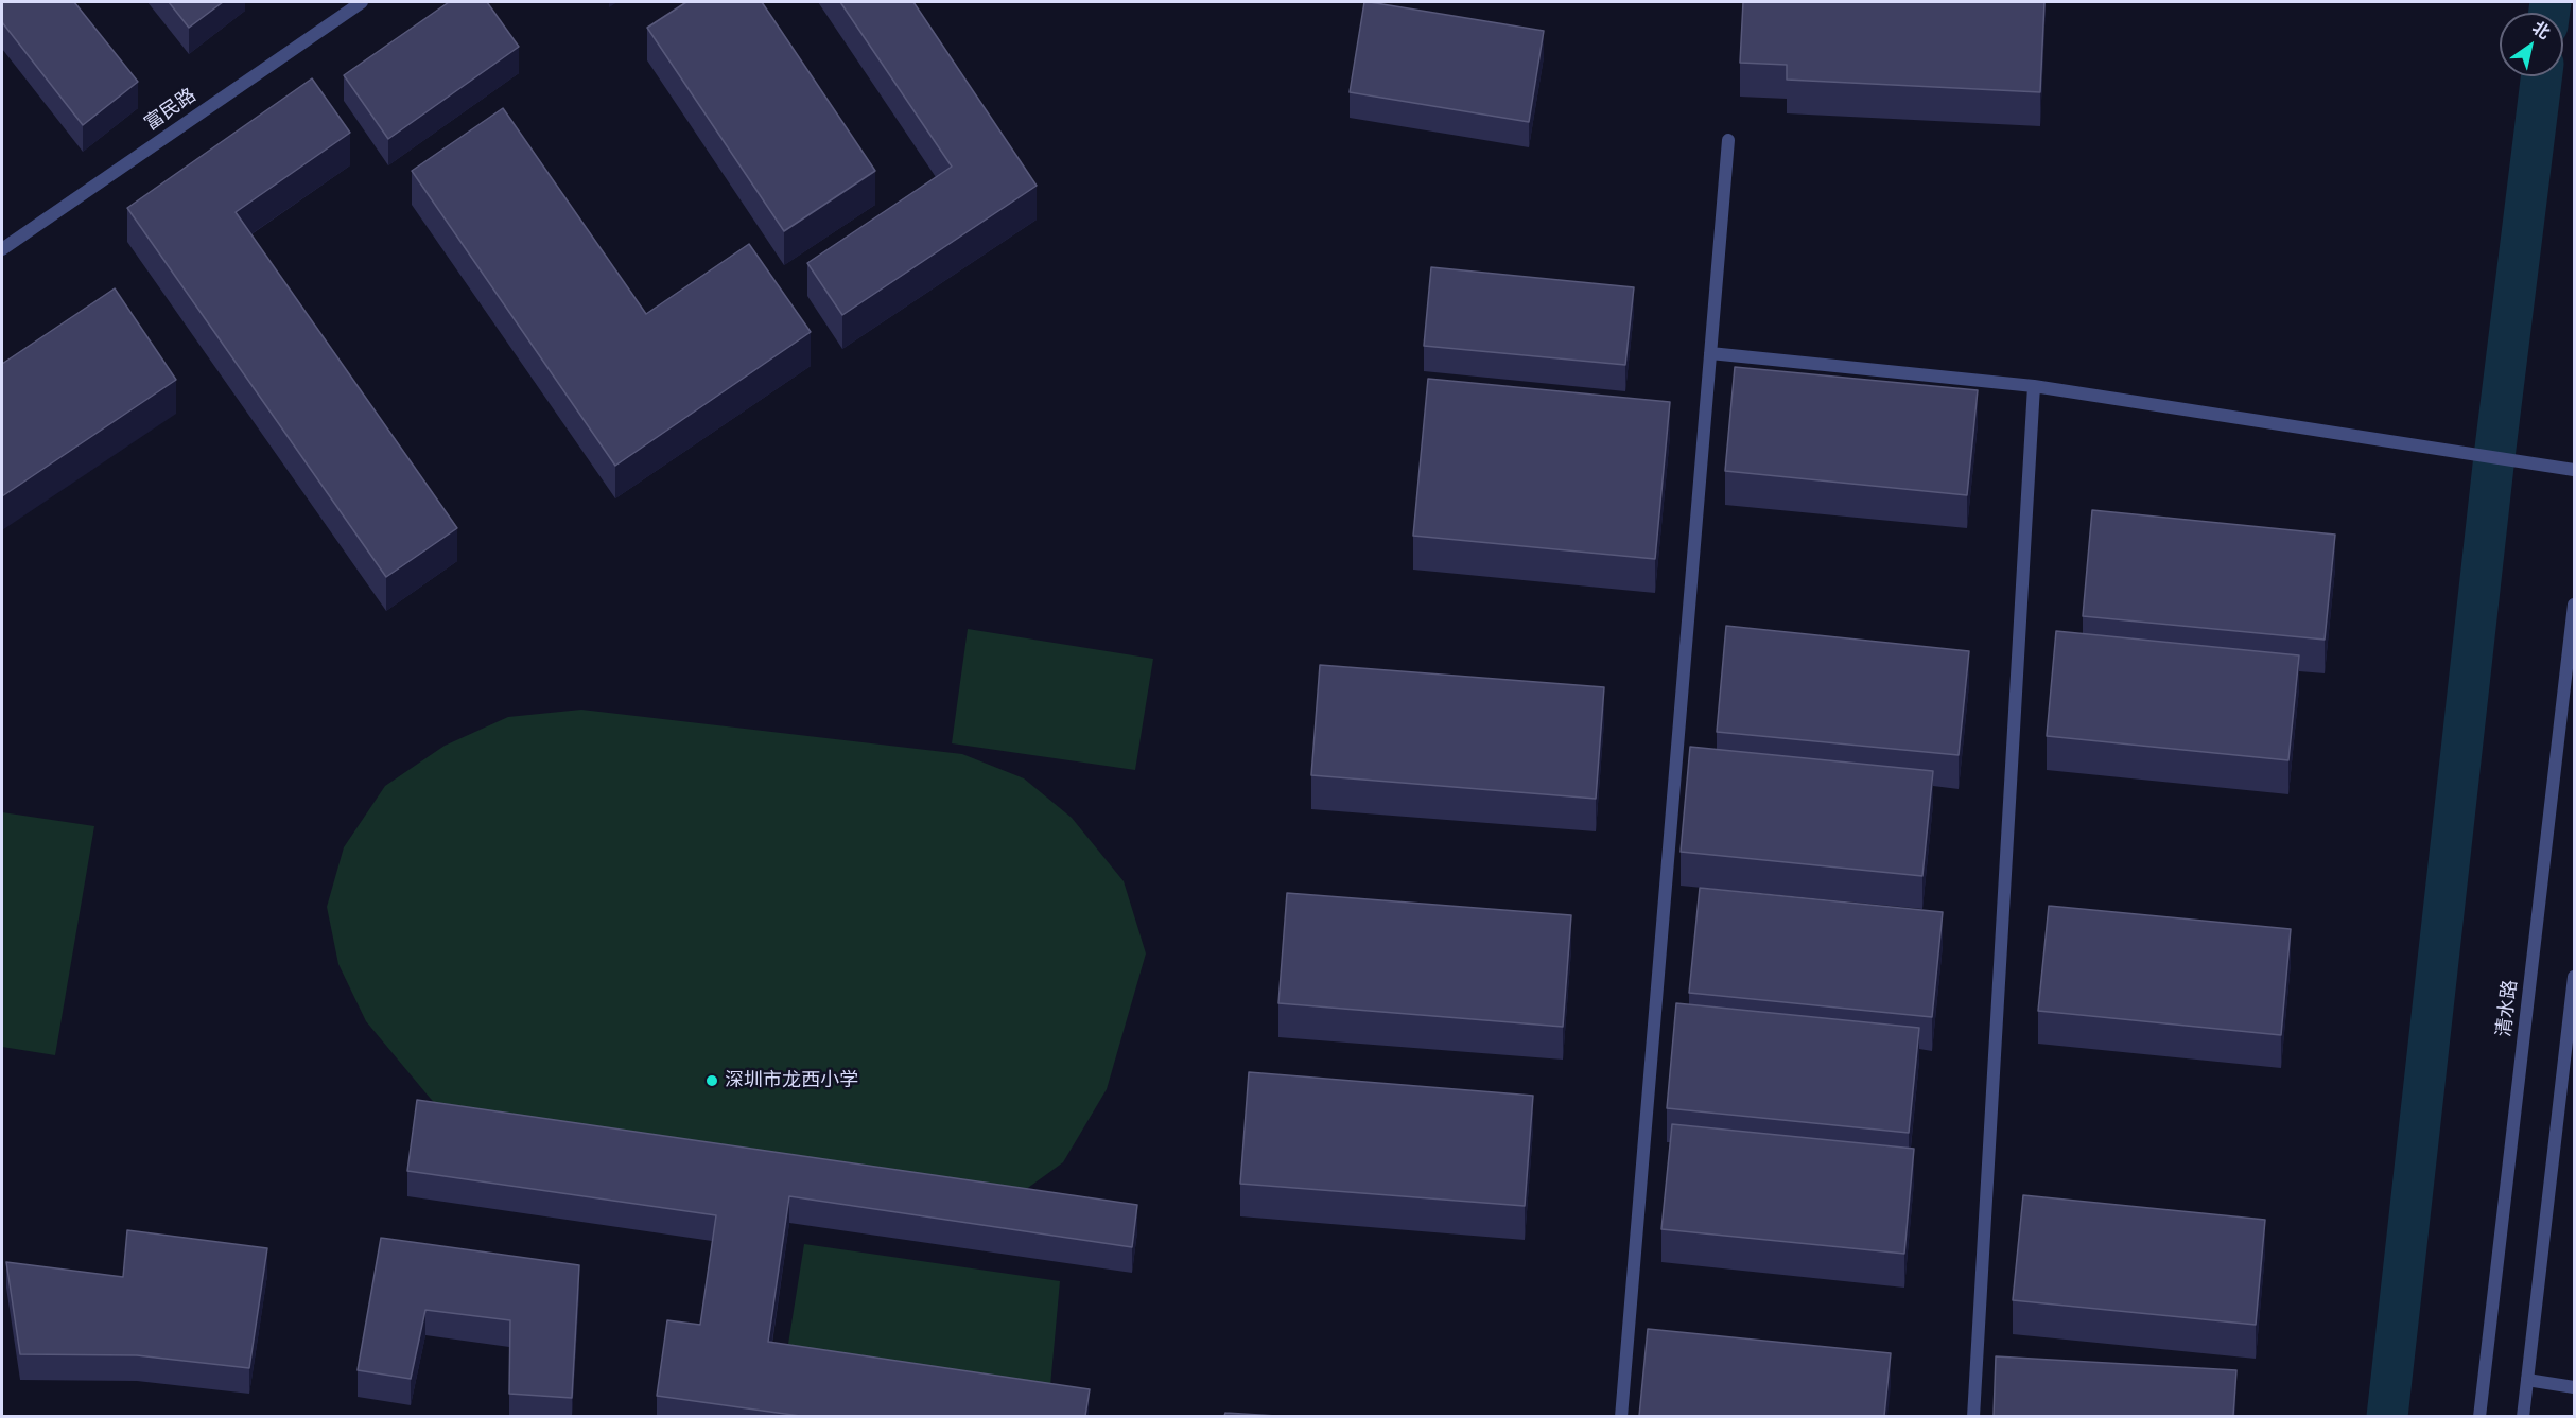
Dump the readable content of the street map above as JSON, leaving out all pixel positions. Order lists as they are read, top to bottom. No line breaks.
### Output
{"streets":{"street":["富民路","清水路"]},"places":["深圳市龙西小学"],"north":"top right"}
